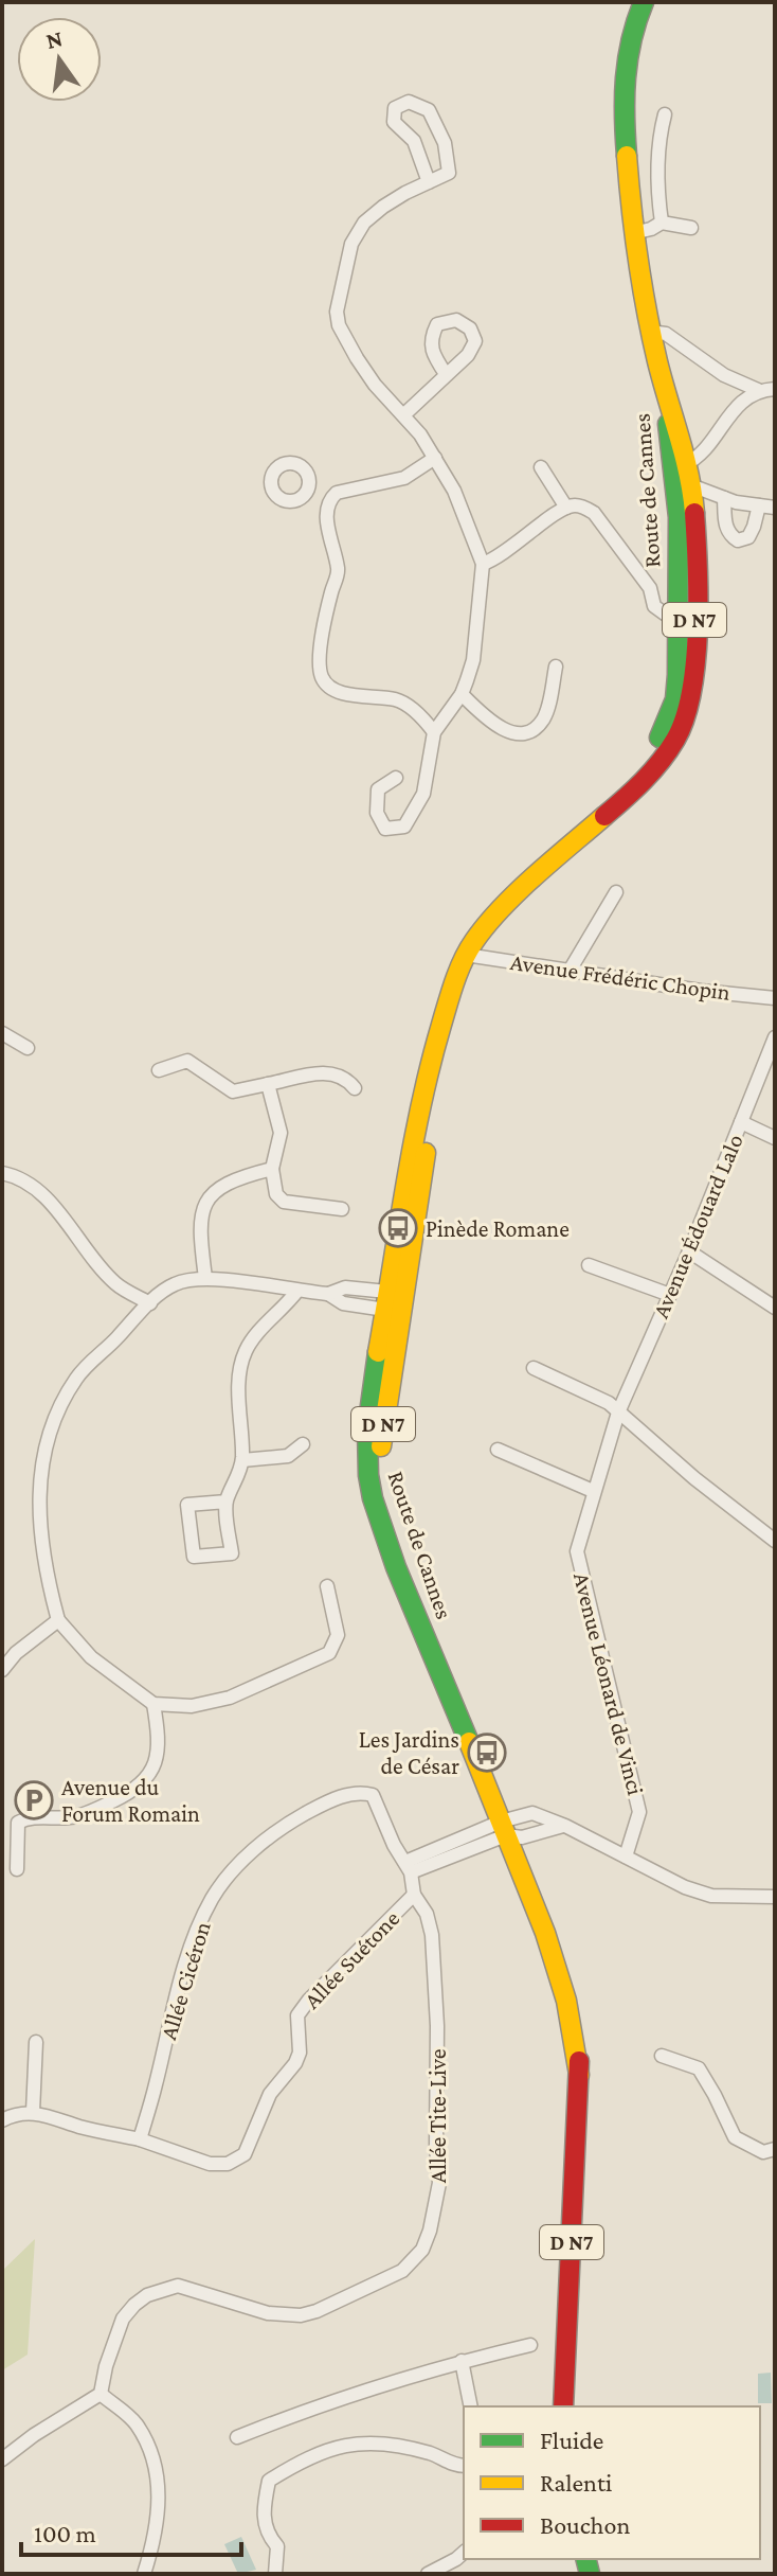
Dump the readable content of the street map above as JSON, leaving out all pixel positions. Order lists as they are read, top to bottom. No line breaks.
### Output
{"streets":{"main road":["Route de Cannes","D N7"],"street":["Avenue Frédéric Chopin","Avenue Édouard Lalo","Avenue Léonard de Vinci","Allée Suétone","Allée Cicéron","Allée Tite-Live"]},"crossings":[["Route de Cannes","Avenue Frédéric Chopin"],["Avenue Édouard Lalo","Avenue Léonard de Vinci"],["Allée Suétone","Allée Cicéron"],["Allée Suétone","Allée Tite-Live"],["Allée Cicéron","Allée Tite-Live"]],"places":{"bus stop":["Pinède Romane","Les Jardins de César"],"parking":["Avenue du Forum Romain"]},"legend":["Fluide","Ralenti","Bouchon"],"scale_bar":"100 m","north":"top"}
